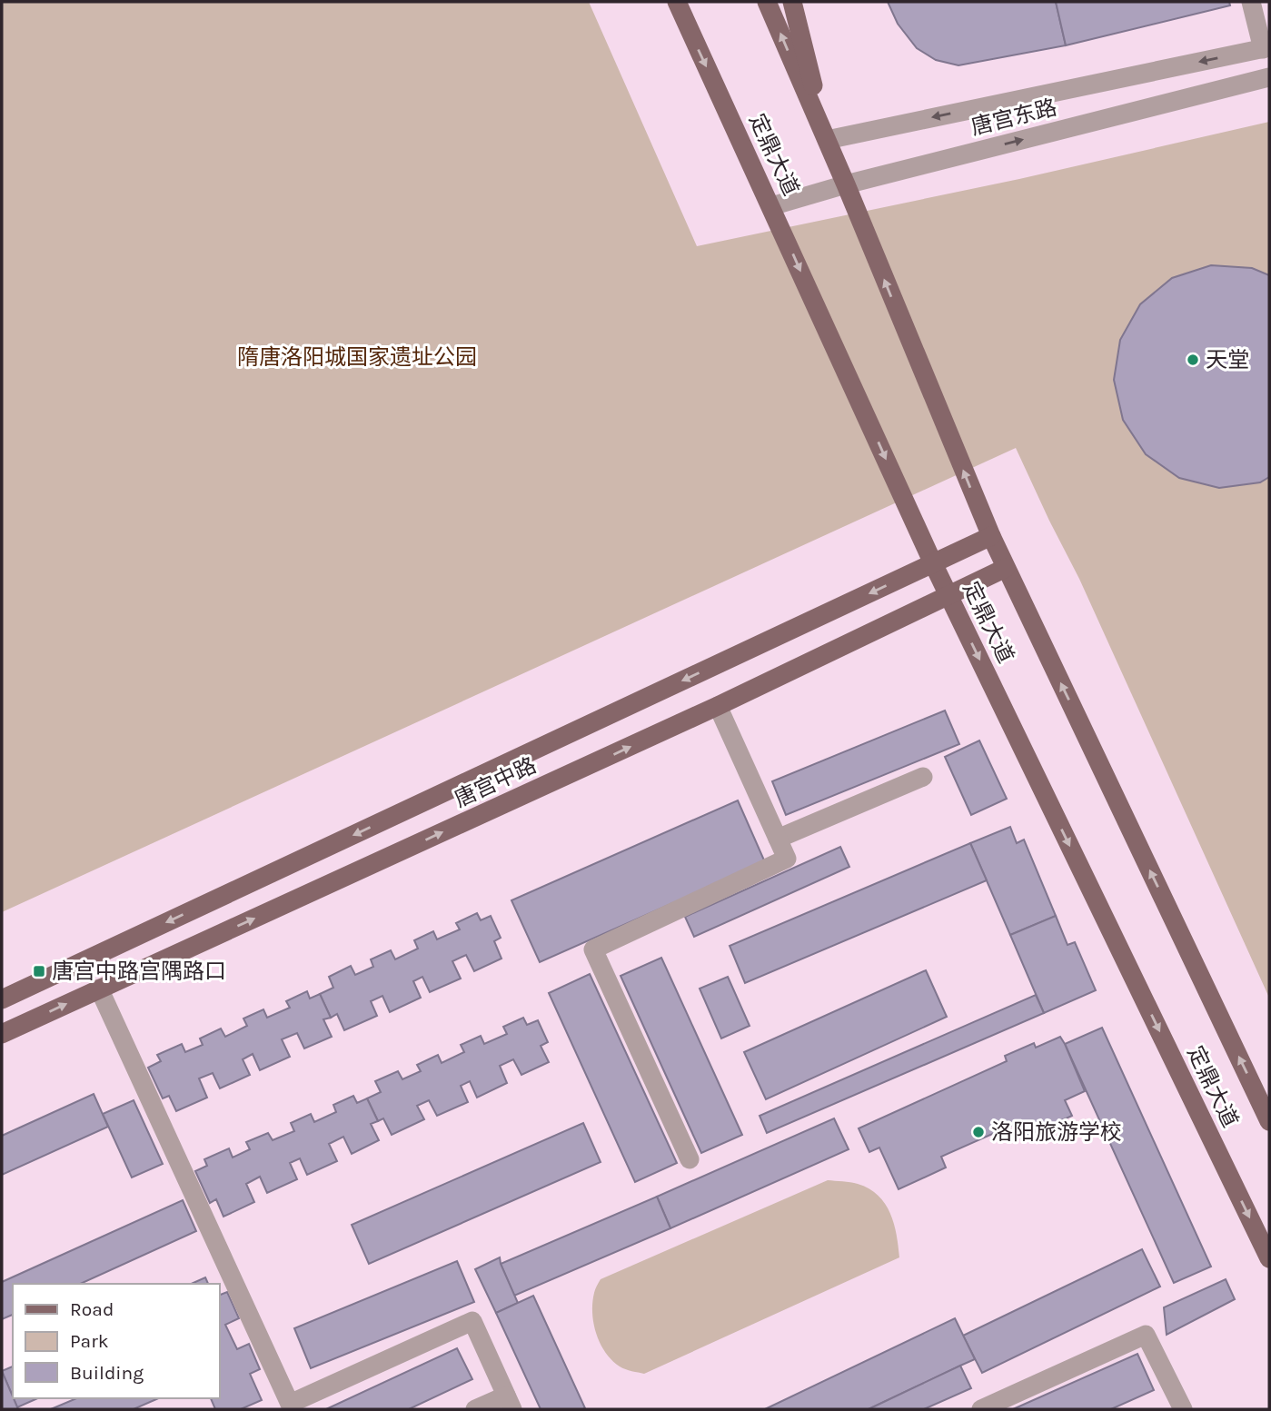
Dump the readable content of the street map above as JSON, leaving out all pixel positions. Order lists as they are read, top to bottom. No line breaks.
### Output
{"streets":{"main road":["定鼎大道","唐宫中路"],"street":["唐宫东路"]},"crossings":[["唐宫东路","定鼎大道"],["定鼎大道","唐宫中路"]],"parks":["隋唐洛阳城国家遗址公园"],"places":{"other":["天堂","洛阳旅游学校"],"transit":["唐宫中路宫隅路口"]},"legend":["Road","Park","Building"]}
